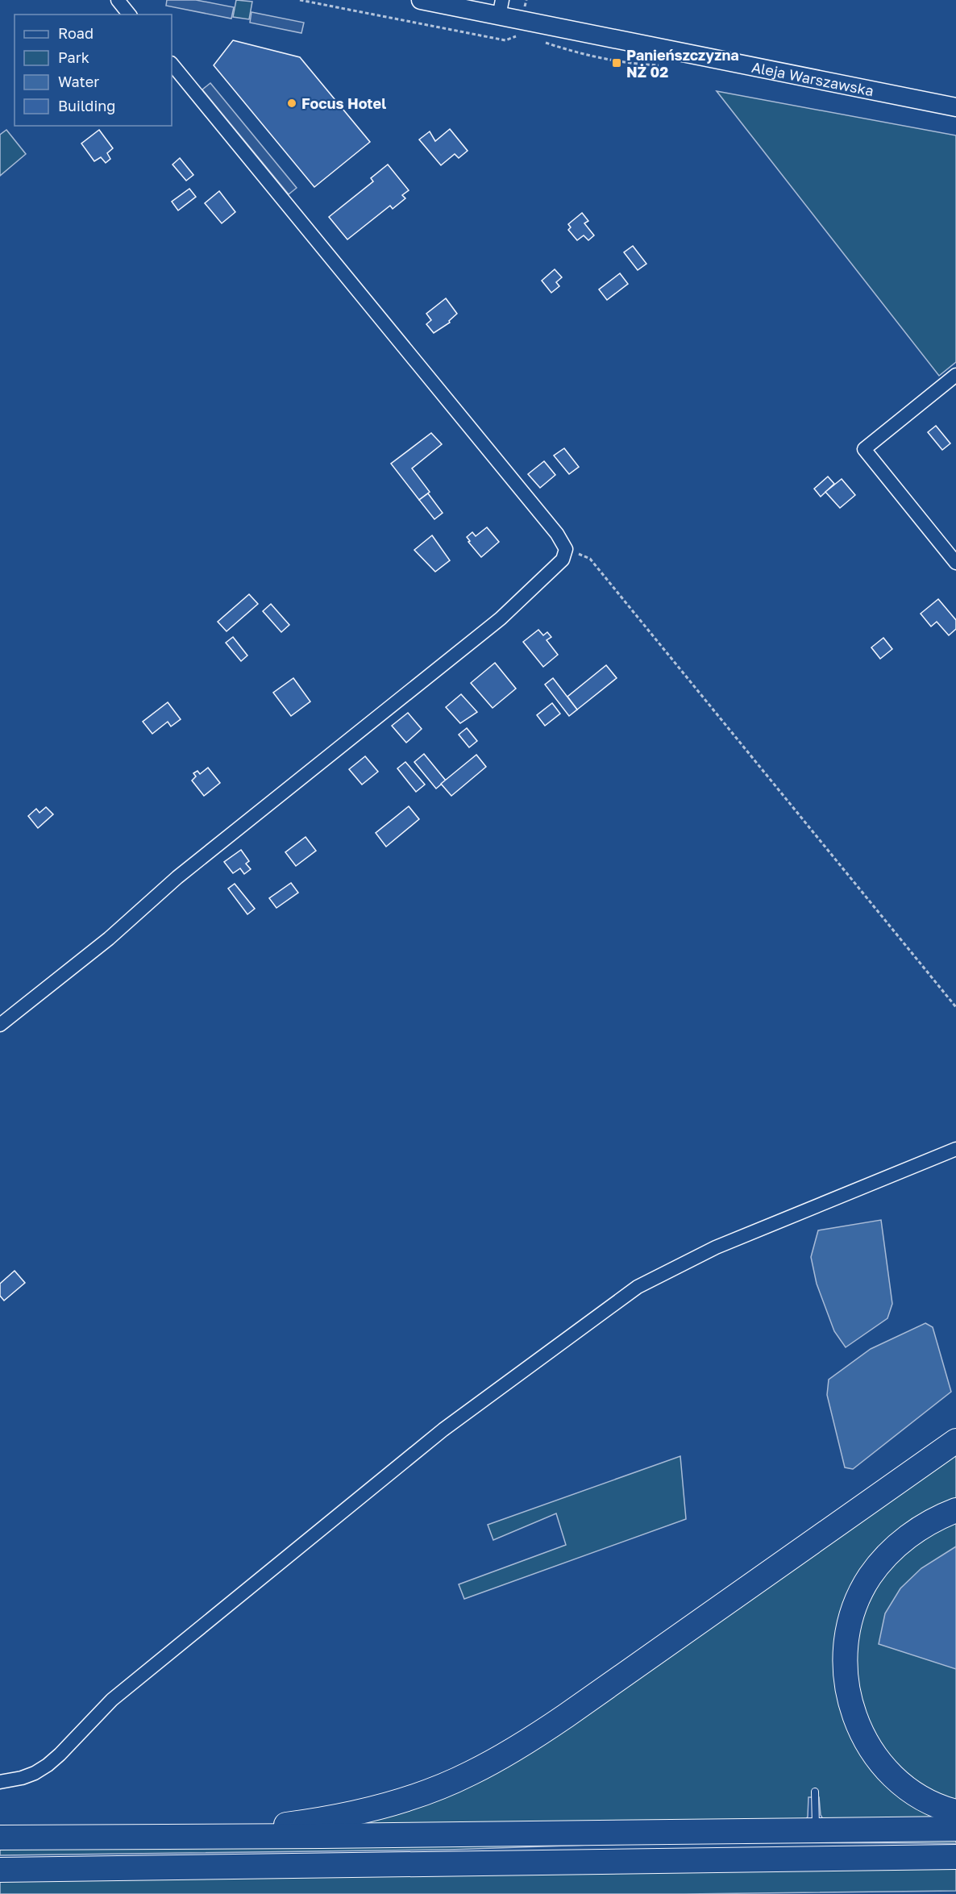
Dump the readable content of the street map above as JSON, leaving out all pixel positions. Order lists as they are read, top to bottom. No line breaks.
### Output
{"streets":{"street":["Aleja Warszawska"]},"places":{"transit":["Panieńszczyzna NŻ 02"],"other":["Focus Hotel"]},"legend":["Road","Park","Water","Building"]}
